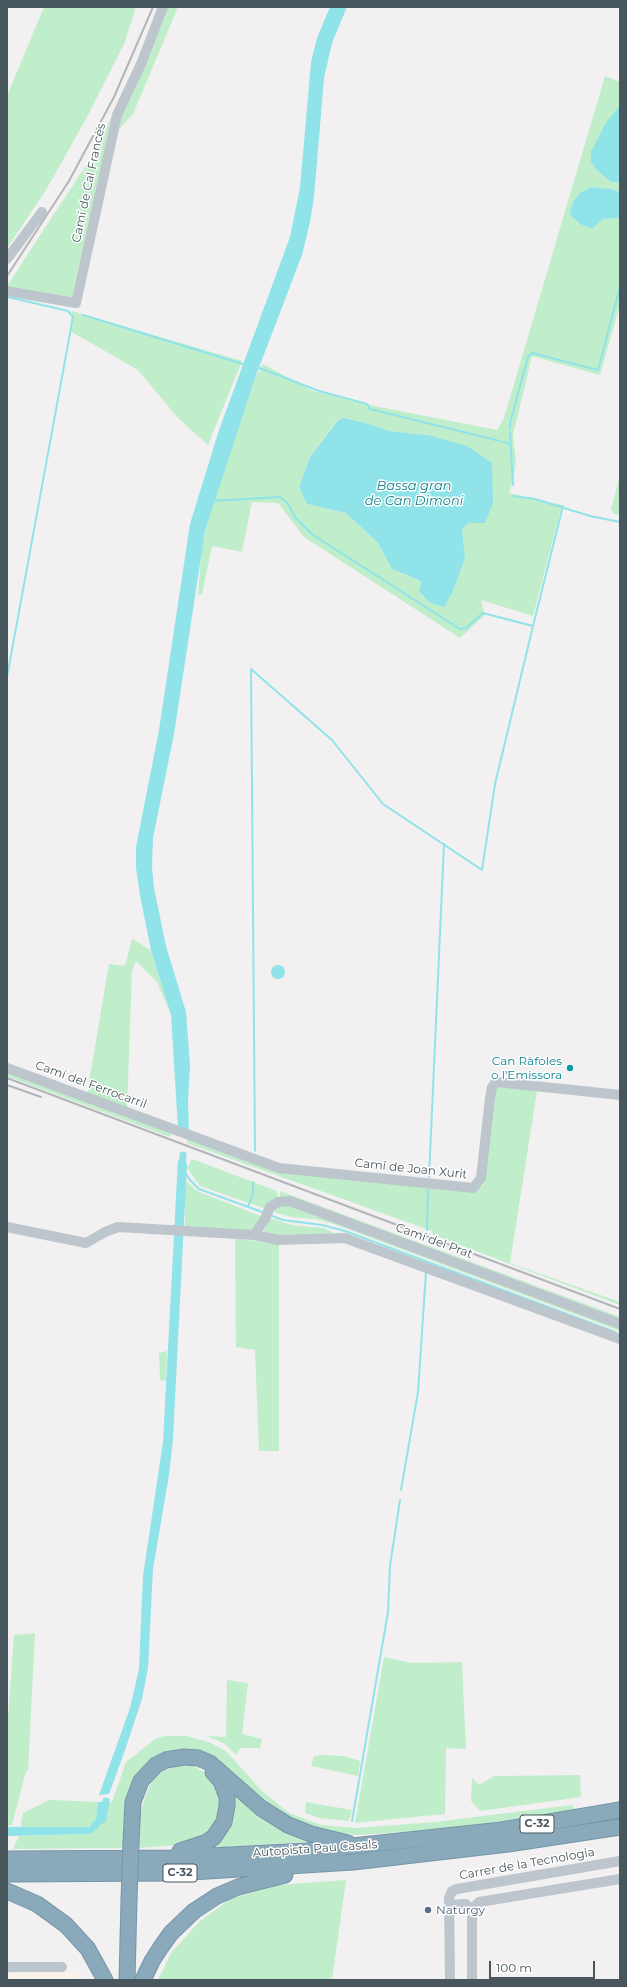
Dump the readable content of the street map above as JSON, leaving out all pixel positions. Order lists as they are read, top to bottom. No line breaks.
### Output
{"streets":{"highway":["C-32","Autopista Pau Casals"],"street":["Camí de Cal Francès","Camí del Ferrocarril","Camí de Joan Xurit","Camí del Prat","Carrer de la Tecnologia"]},"crossings":[["Camí del Ferrocarril","Camí de Joan Xurit"]],"water":["Bassa gran de Can Dimoni"],"places":["Can Ràfoles o l'Emissora","Naturgy"],"scale_bar":"100 m"}
